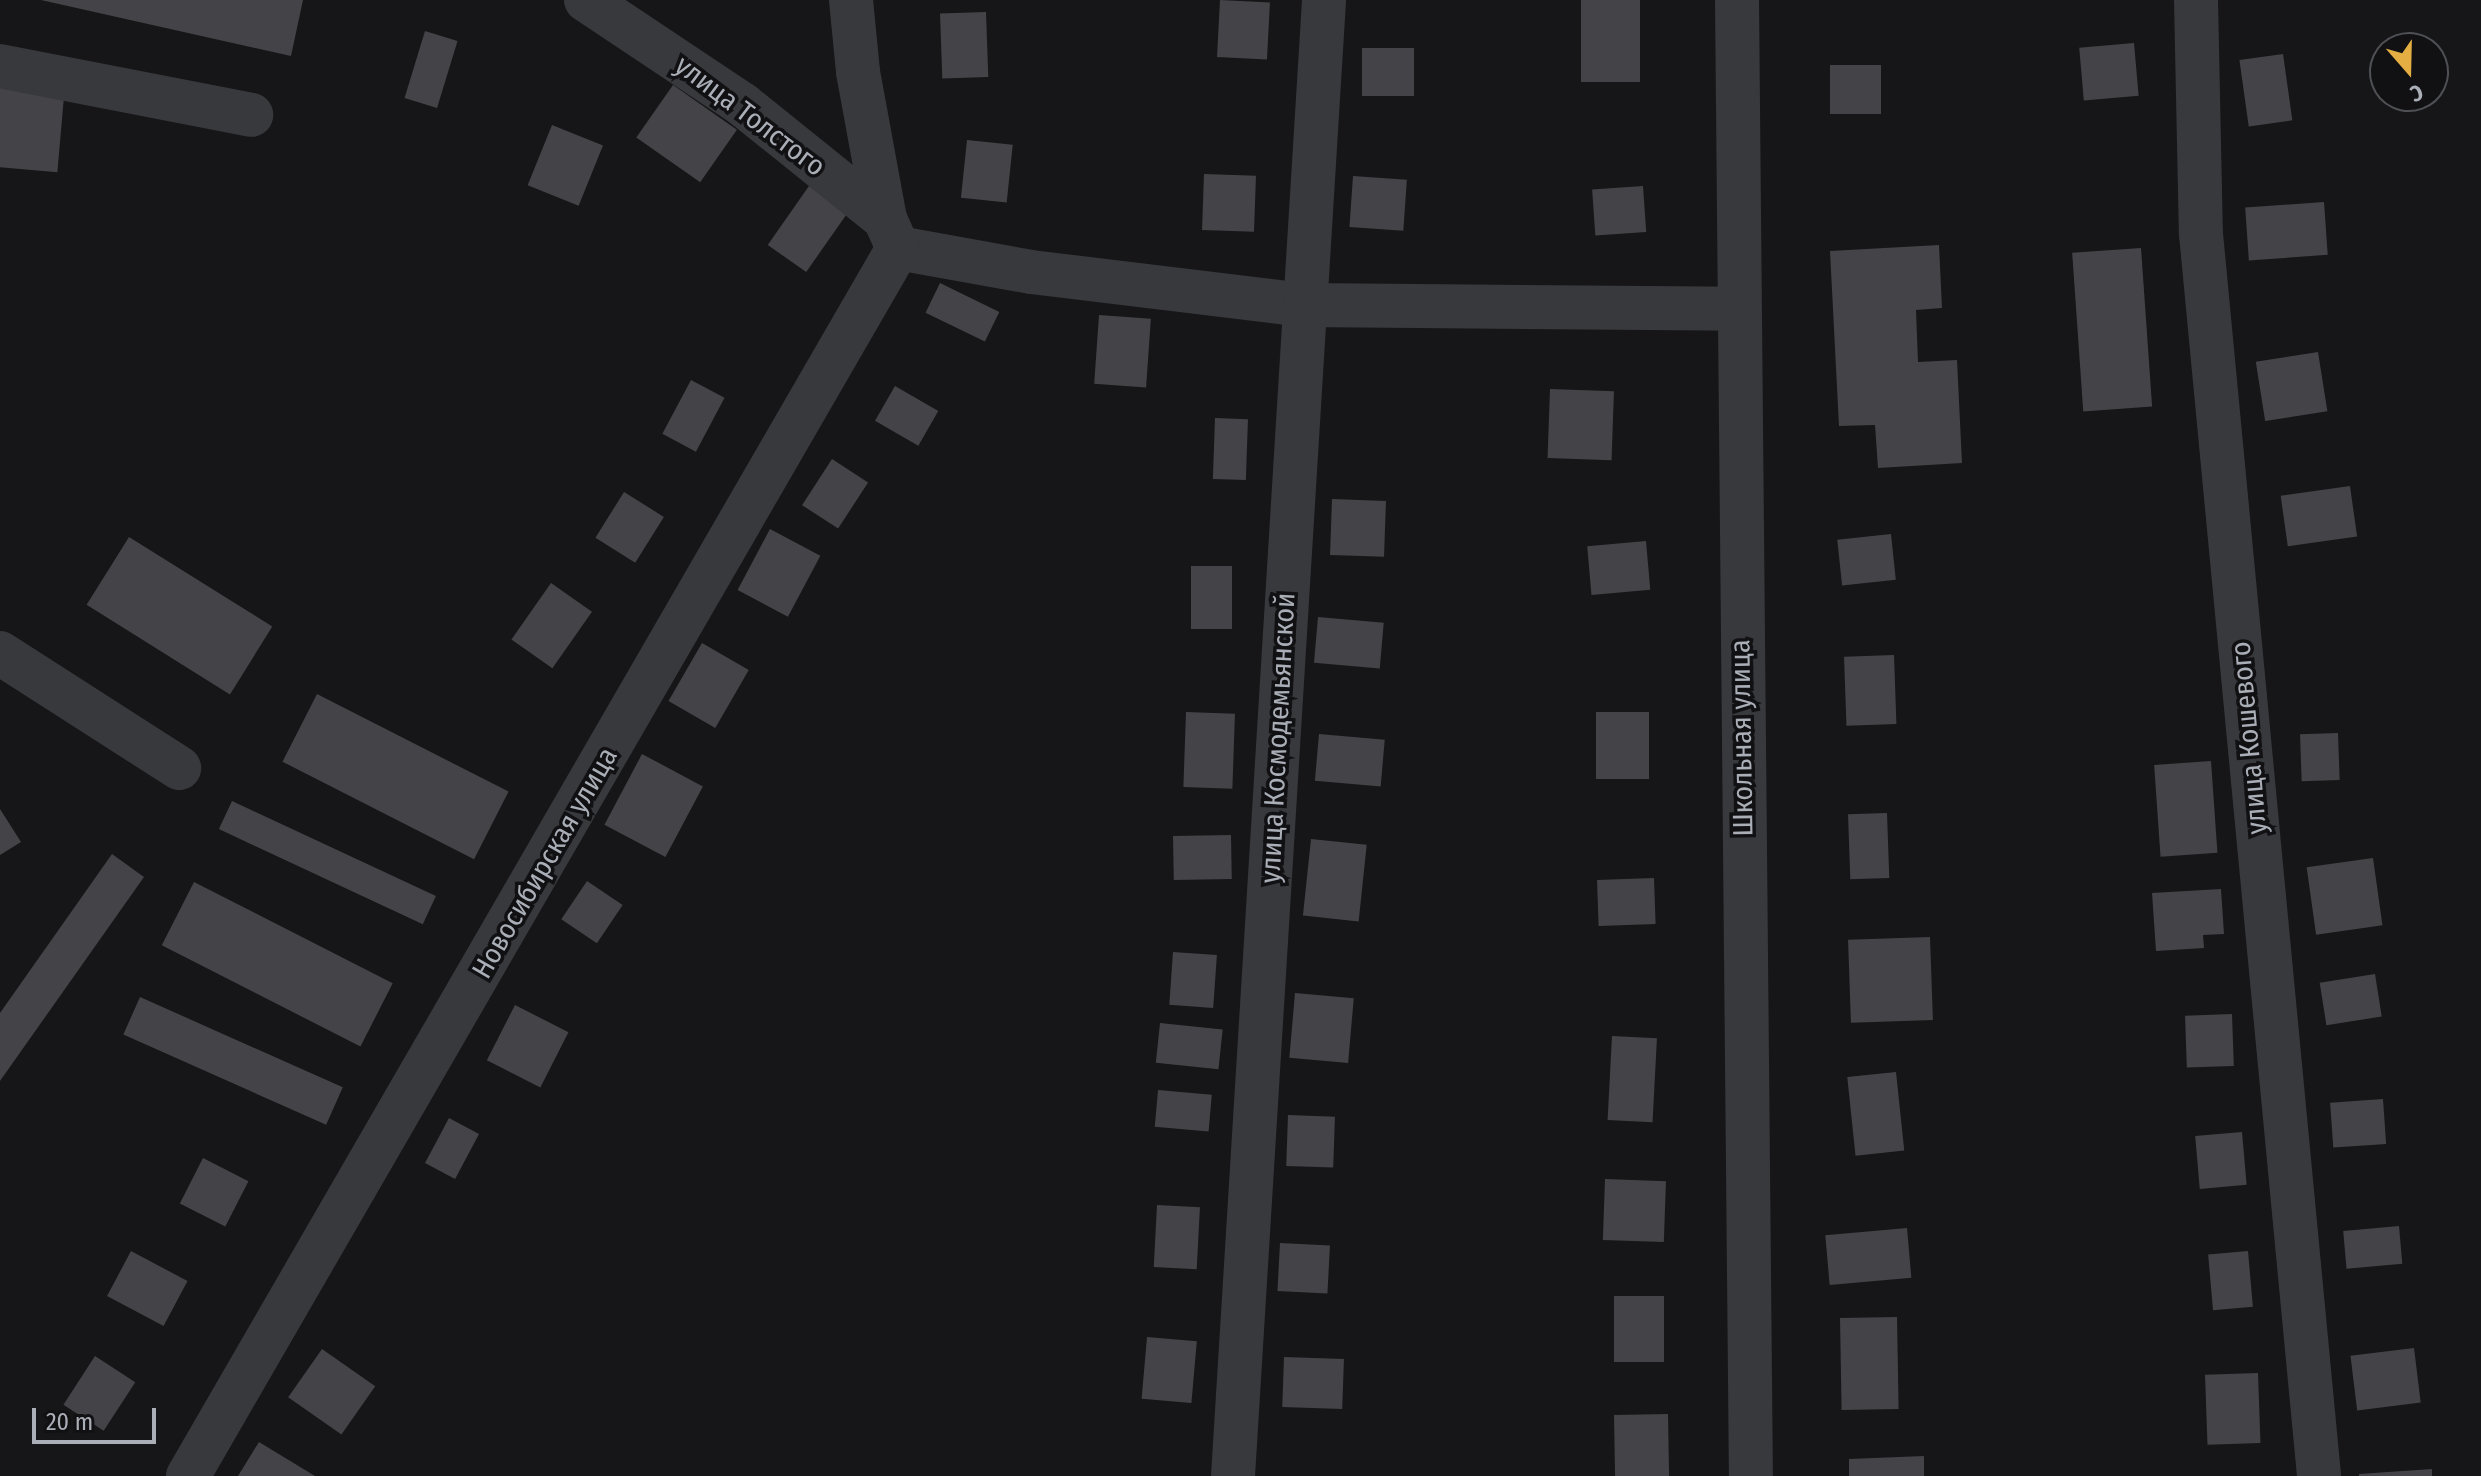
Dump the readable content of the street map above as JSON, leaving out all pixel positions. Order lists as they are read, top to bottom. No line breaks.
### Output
{"streets":{"street":["улица Толстого","улица Космодемьянской","Школьная улица","улица Кошевого","Новосибирская улица"]},"crossings":[["улица Толстого","Новосибирская улица"]],"scale_bar":"20 m","north":"bottom"}
